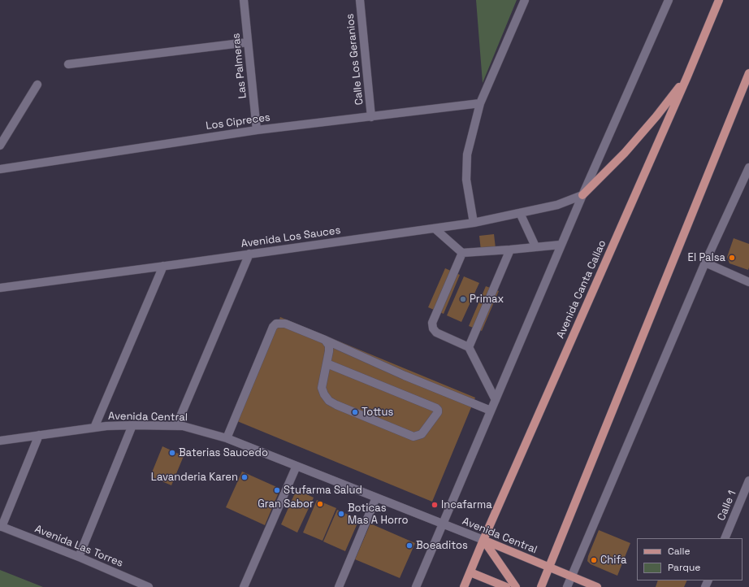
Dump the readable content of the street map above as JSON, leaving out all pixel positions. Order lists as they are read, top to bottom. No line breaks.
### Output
{"streets":{"main road":["Avenida Canta Callao","Avenida Central"],"street":["Calle Los Geranios","Las Palmeras","Los Cipreces","Avenida Los Sauces","Calle 1","Avenida Las Torres"]},"crossings":[["Calle Los Geranios","Los Cipreces"],["Las Palmeras","Los Cipreces"],["Avenida Canta Callao","Avenida Central"]],"places":["El Palsa","Primax","Tottus","Baterias Saucedo","Lavanderia Karen","Stufarma Salud","Gran Sabor","Incafarma","Boticas Mas A Horro","Boeaditos","Chifa"],"legend":["Calle","Parque"]}
